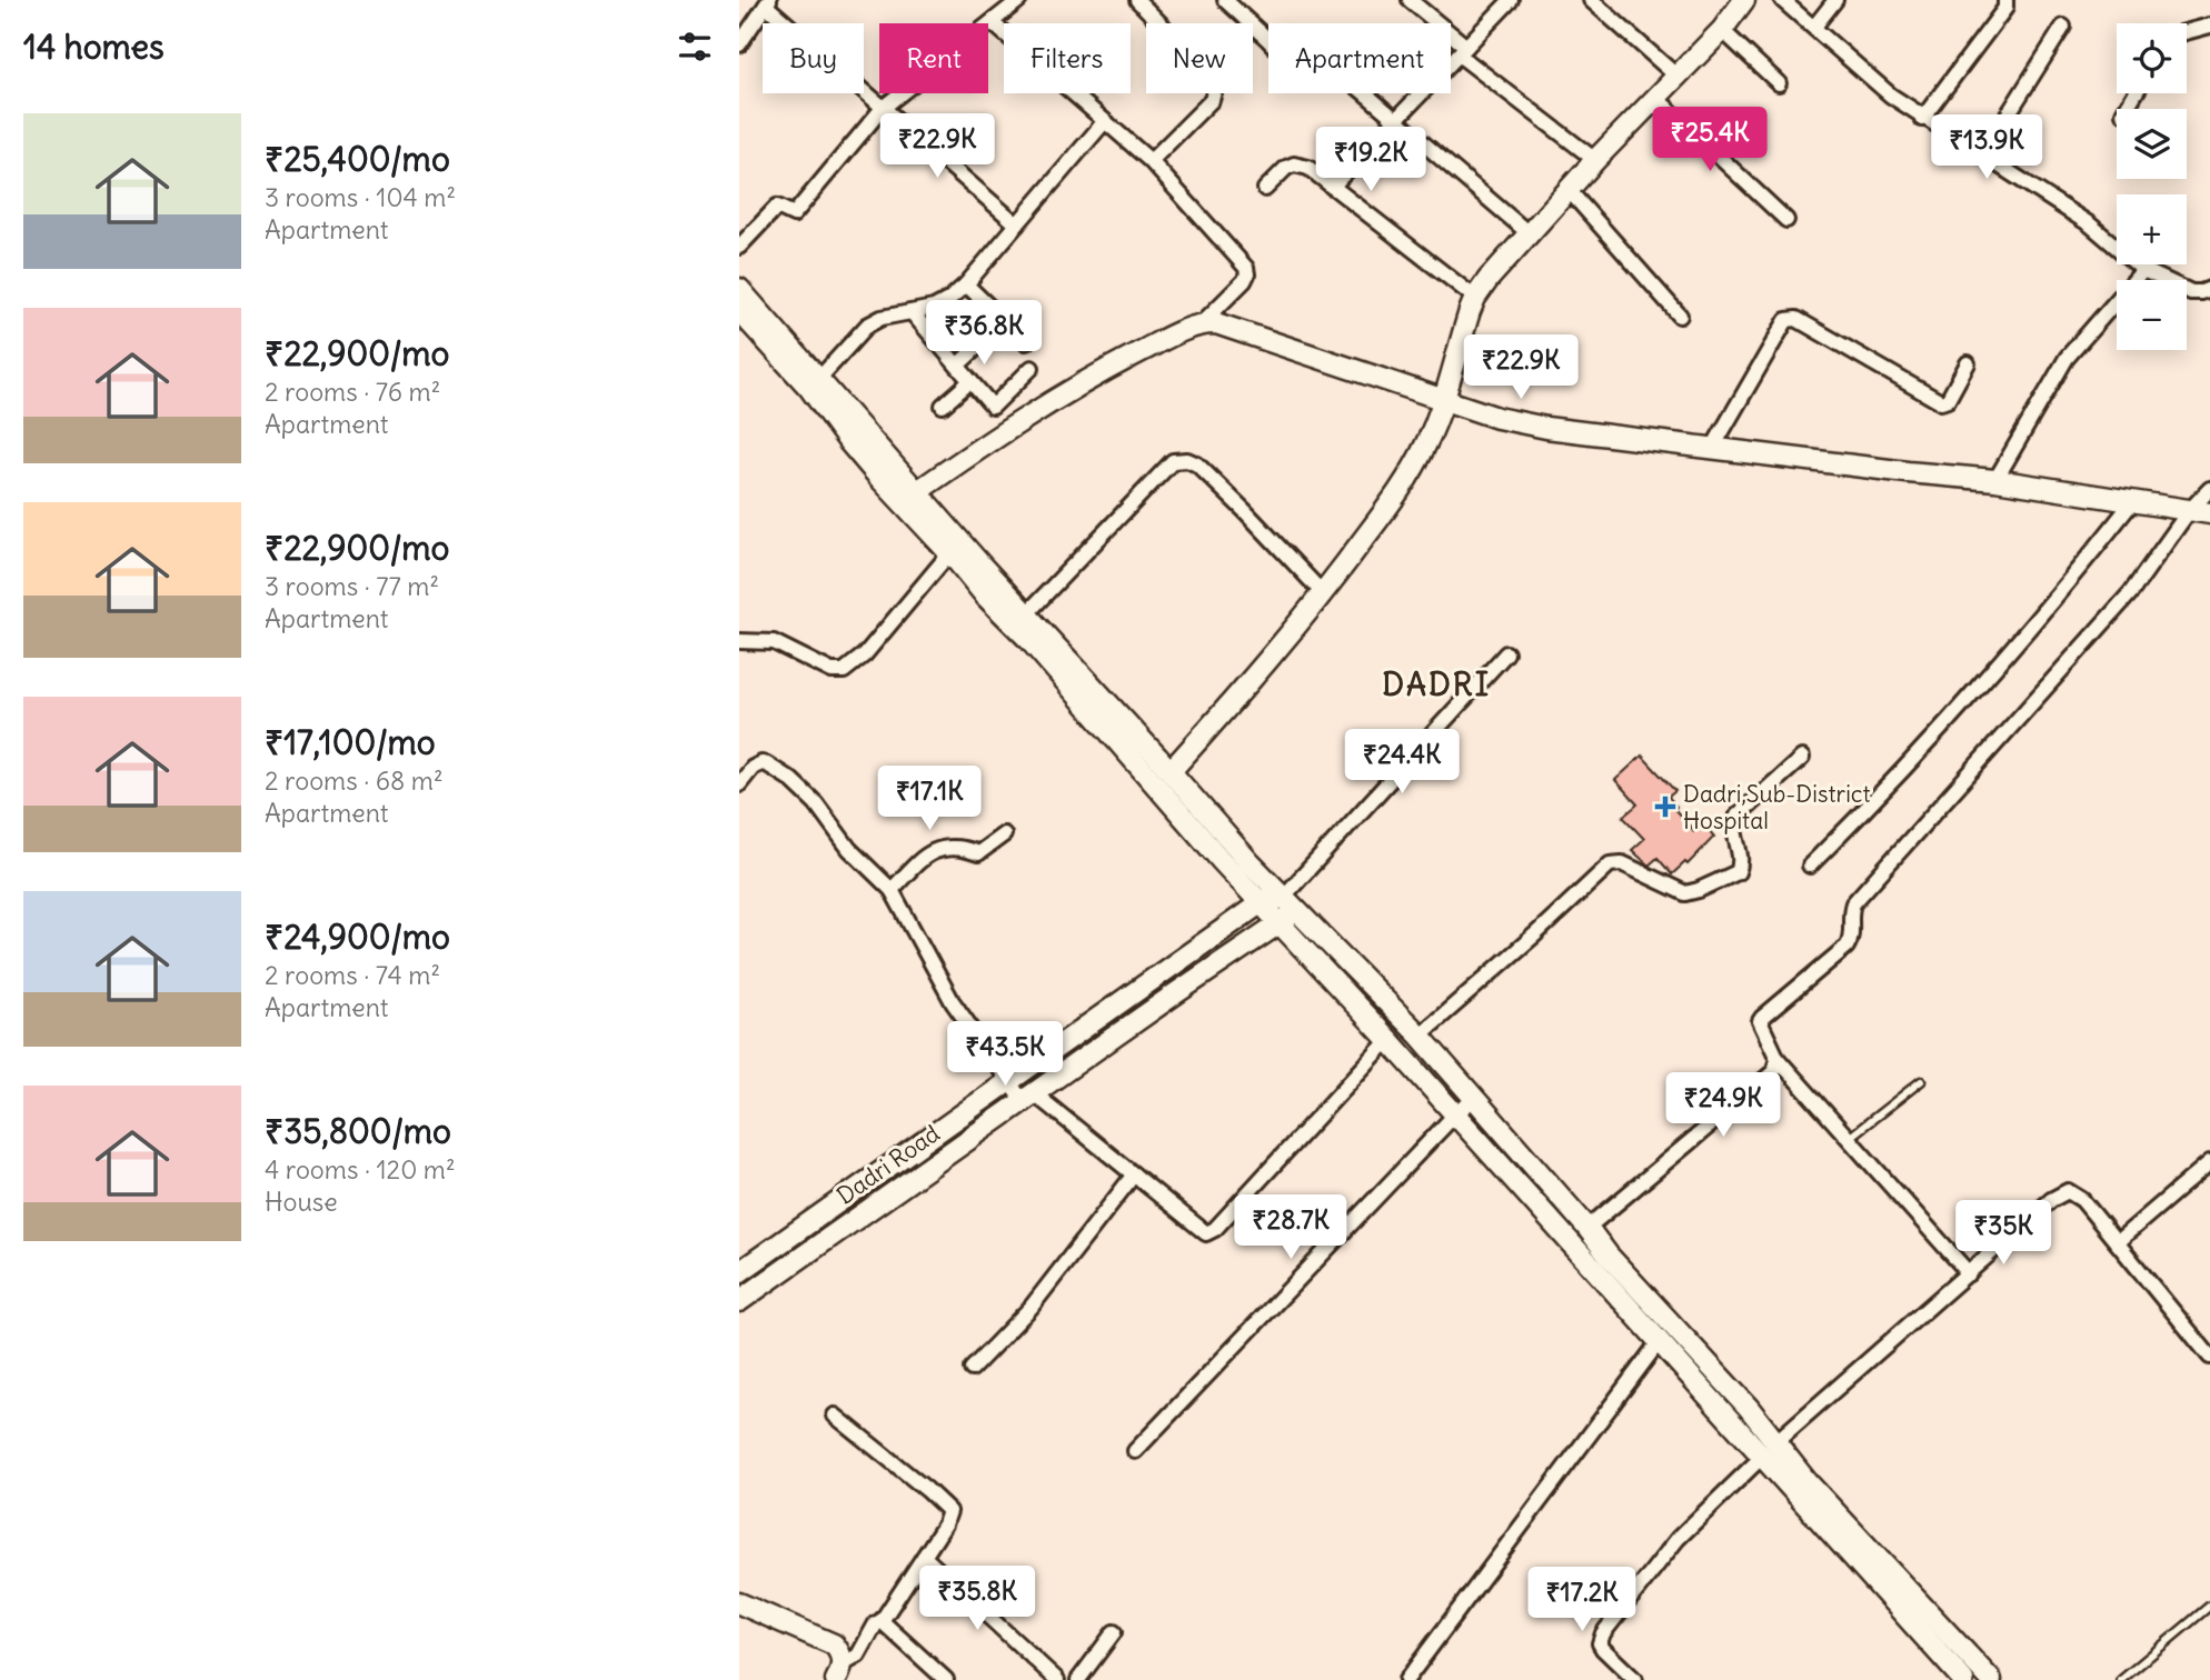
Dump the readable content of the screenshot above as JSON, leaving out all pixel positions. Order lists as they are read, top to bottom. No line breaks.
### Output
{"streets":{"street":["Dadri Road"]},"districts":["DADRI"],"places":{"health":["Dadri,Sub-District Hospital"]},"page":{"heading":"14 homes","map_buttons":["+","−"],"chip":["Buy","Rent","Filters","New","Apartment"],"list":[{"name":"₹25,400/mo","note":"3 rooms · 104 m² · Apartment"},{"name":"₹22,900/mo","note":"2 rooms · 76 m² · Apartment"},{"name":"₹22,900/mo","note":"3 rooms · 77 m² · Apartment"},{"name":"₹17,100/mo","note":"2 rooms · 68 m² · Apartment"},{"name":"₹24,900/mo","note":"2 rooms · 74 m² · Apartment"},{"name":"₹35,800/mo","note":"4 rooms · 120 m² · House"}],"price":["₹25.4K","₹22.9K","₹13.9K","₹19.2K","₹36.8K","₹22.9K","₹24.4K","₹17.1K","₹43.5K","₹24.9K","₹28.7K","₹35K","₹35.8K","₹17.2K"]}}
